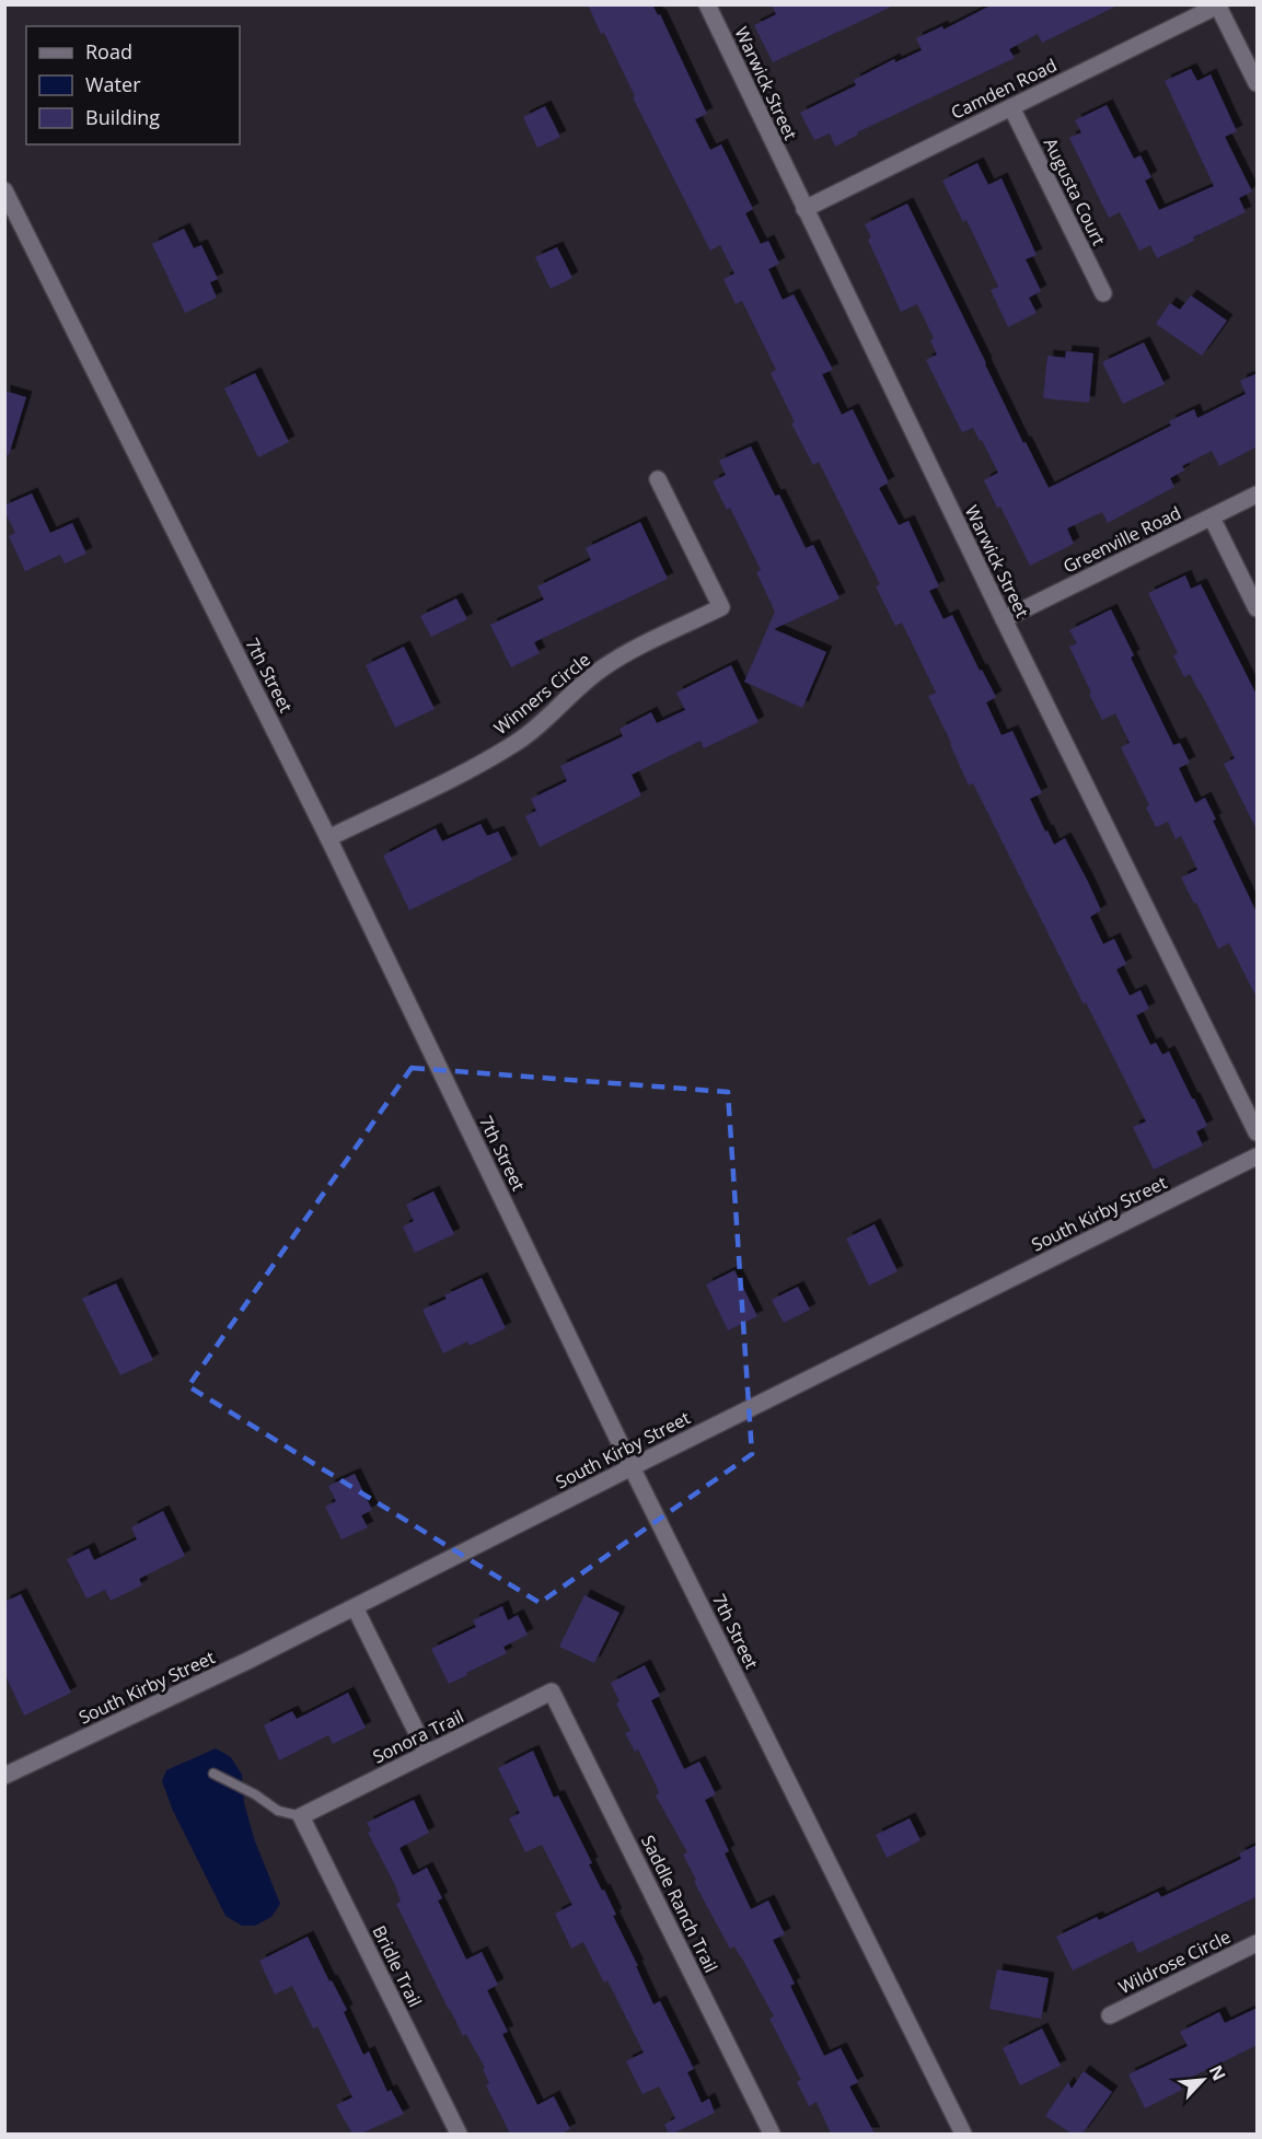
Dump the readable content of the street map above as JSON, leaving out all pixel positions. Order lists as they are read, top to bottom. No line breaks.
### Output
{"streets":{"street":["Warwick Street","Camden Road","Augusta Court","Greenville Road","7th Street","Winners Circle","South Kirby Street","Sonora Trail","Saddle Ranch Trail","Wildrose Circle","Bridle Trail"]},"crossings":[["Warwick Street","Camden Road"],["Warwick Street","Greenville Road"],["Camden Road","Augusta Court"],["7th Street","Winners Circle"],["7th Street","South Kirby Street"],["Sonora Trail","Saddle Ranch Trail"],["Sonora Trail","Bridle Trail"]],"legend":["Road","Water","Building"],"north":"top right"}
